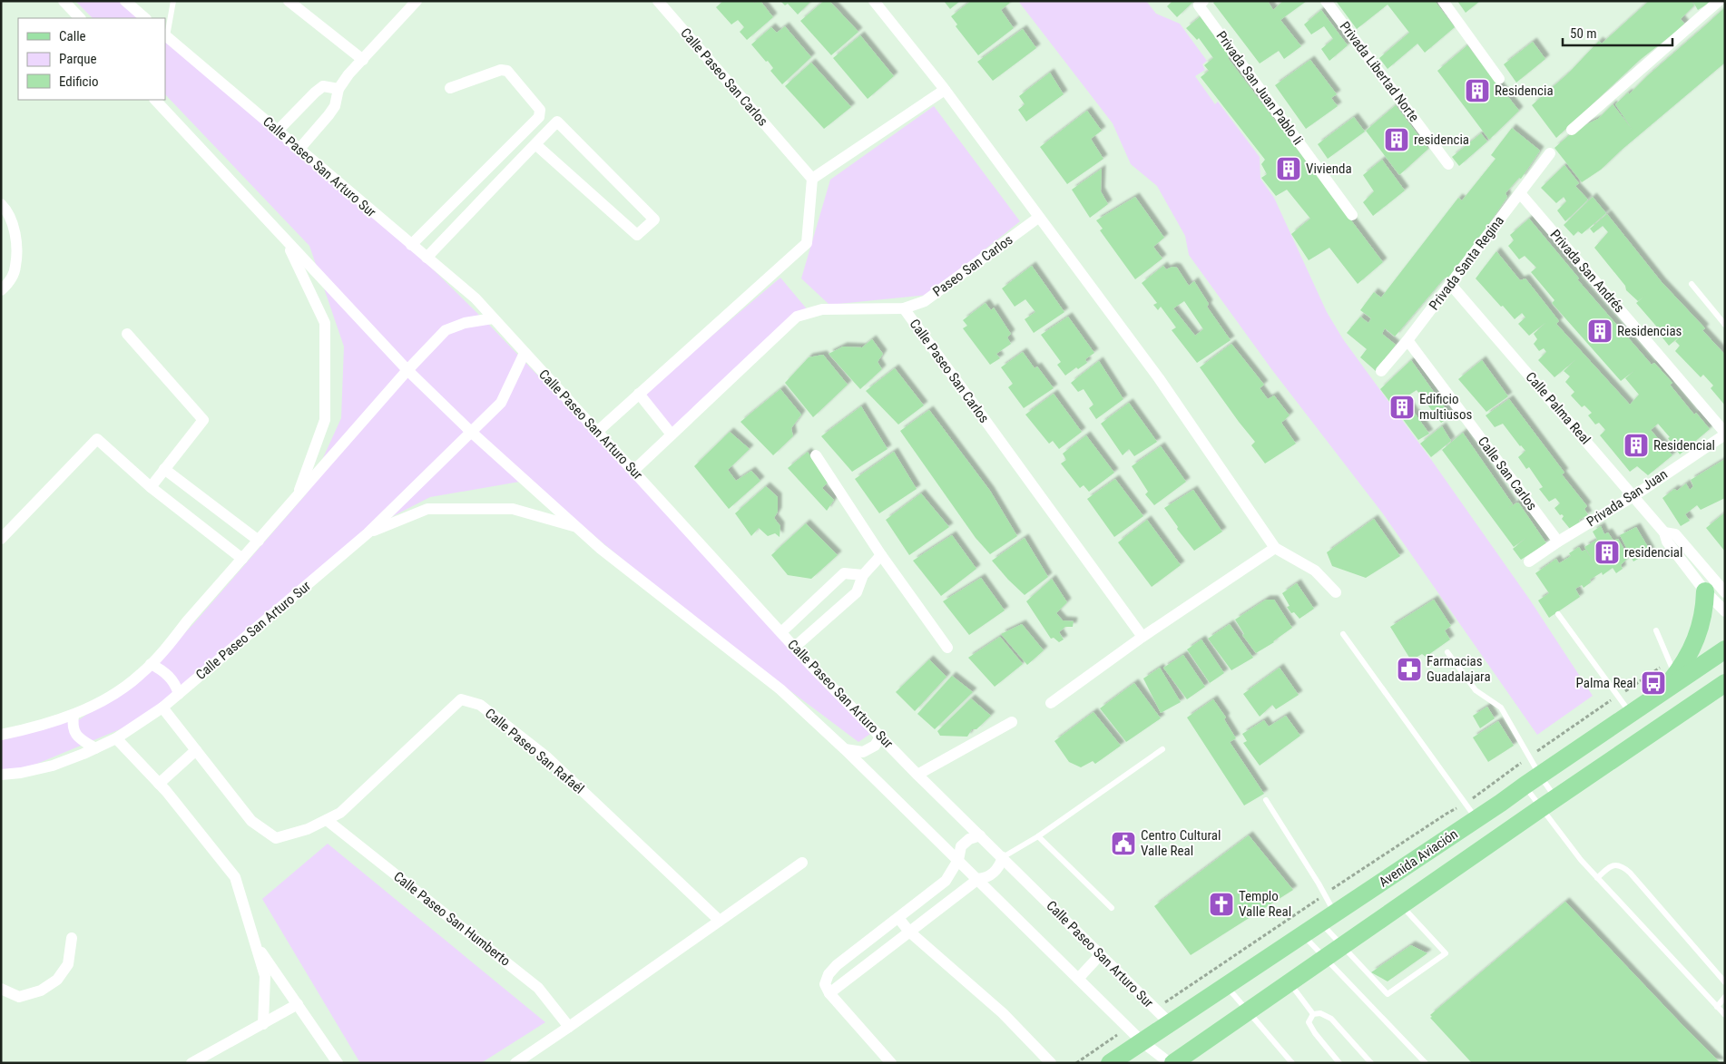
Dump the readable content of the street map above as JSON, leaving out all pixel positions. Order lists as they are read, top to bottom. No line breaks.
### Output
{"streets":{"main road":["Avenida Aviación"],"street":["Privada Libertad Norte","Calle Paseo San Carlos","Privada San Juan Pablo Ii","Calle Paseo San Arturo Sur","Privada Santa Regina","Paseo San Carlos","Privada San Andrés","Calle Palma Real","Calle San Carlos","Privada San Juan","Calle Paseo San Rafaél","Calle Paseo San Humberto"]},"crossings":[["Calle Paseo San Carlos","Calle Paseo San Arturo Sur"],["Calle Paseo San Carlos","Paseo San Carlos"],["Calle Paseo San Arturo Sur","Calle Paseo San Rafaél"],["Calle Paseo San Arturo Sur","Avenida Aviación"],["Privada Santa Regina","Privada San Andrés"],["Privada Santa Regina","Calle Palma Real"],["Privada Santa Regina","Calle San Carlos"],["Privada San Andrés","Privada San Juan"],["Calle Palma Real","Privada San Juan"],["Calle San Carlos","Privada San Juan"],["Calle Paseo San Rafaél","Calle Paseo San Humberto"]],"places":{"building":["Residencia","residencia","Vivienda","Residencias","Edificio multiusos","Residencial","residencial"],"pharmacy":["Farmacias Guadalajara"],"bus stop":["Palma Real"],"public building":["Centro Cultural Valle Real"],"church":["Templo Valle Real"]},"legend":["Calle","Parque","Edificio"],"scale_bar":"50 m"}
